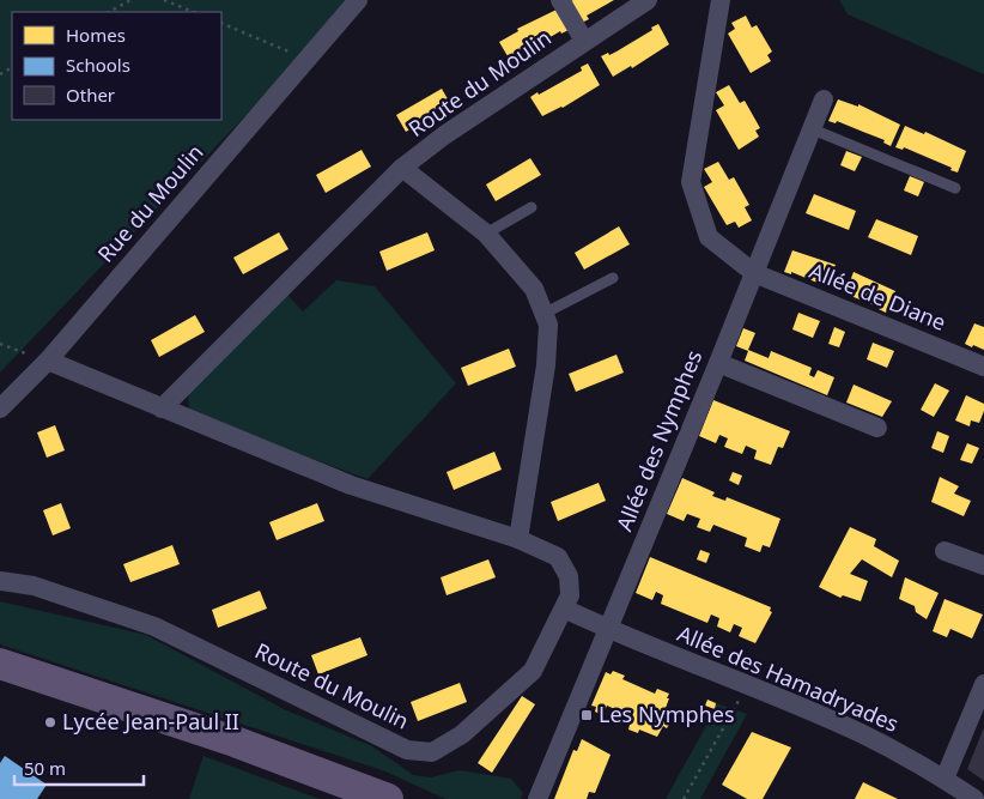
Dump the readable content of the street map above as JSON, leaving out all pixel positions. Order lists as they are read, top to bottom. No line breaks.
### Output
{"streets":{"street":["Route du Moulin","Rue du Moulin","Allée de Diane","Allée des Nymphes","Allée des Hamadryades"]},"crossings":[["Route du Moulin","Rue du Moulin"],["Route du Moulin","Allée des Hamadryades"],["Allée de Diane","Allée des Nymphes"],["Allée des Nymphes","Allée des Hamadryades"]],"places":{"transit":["Les Nymphes"],"other":["Lycée Jean-Paul II"]},"legend":["Homes","Schools","Other"],"scale_bar":"50 m"}
